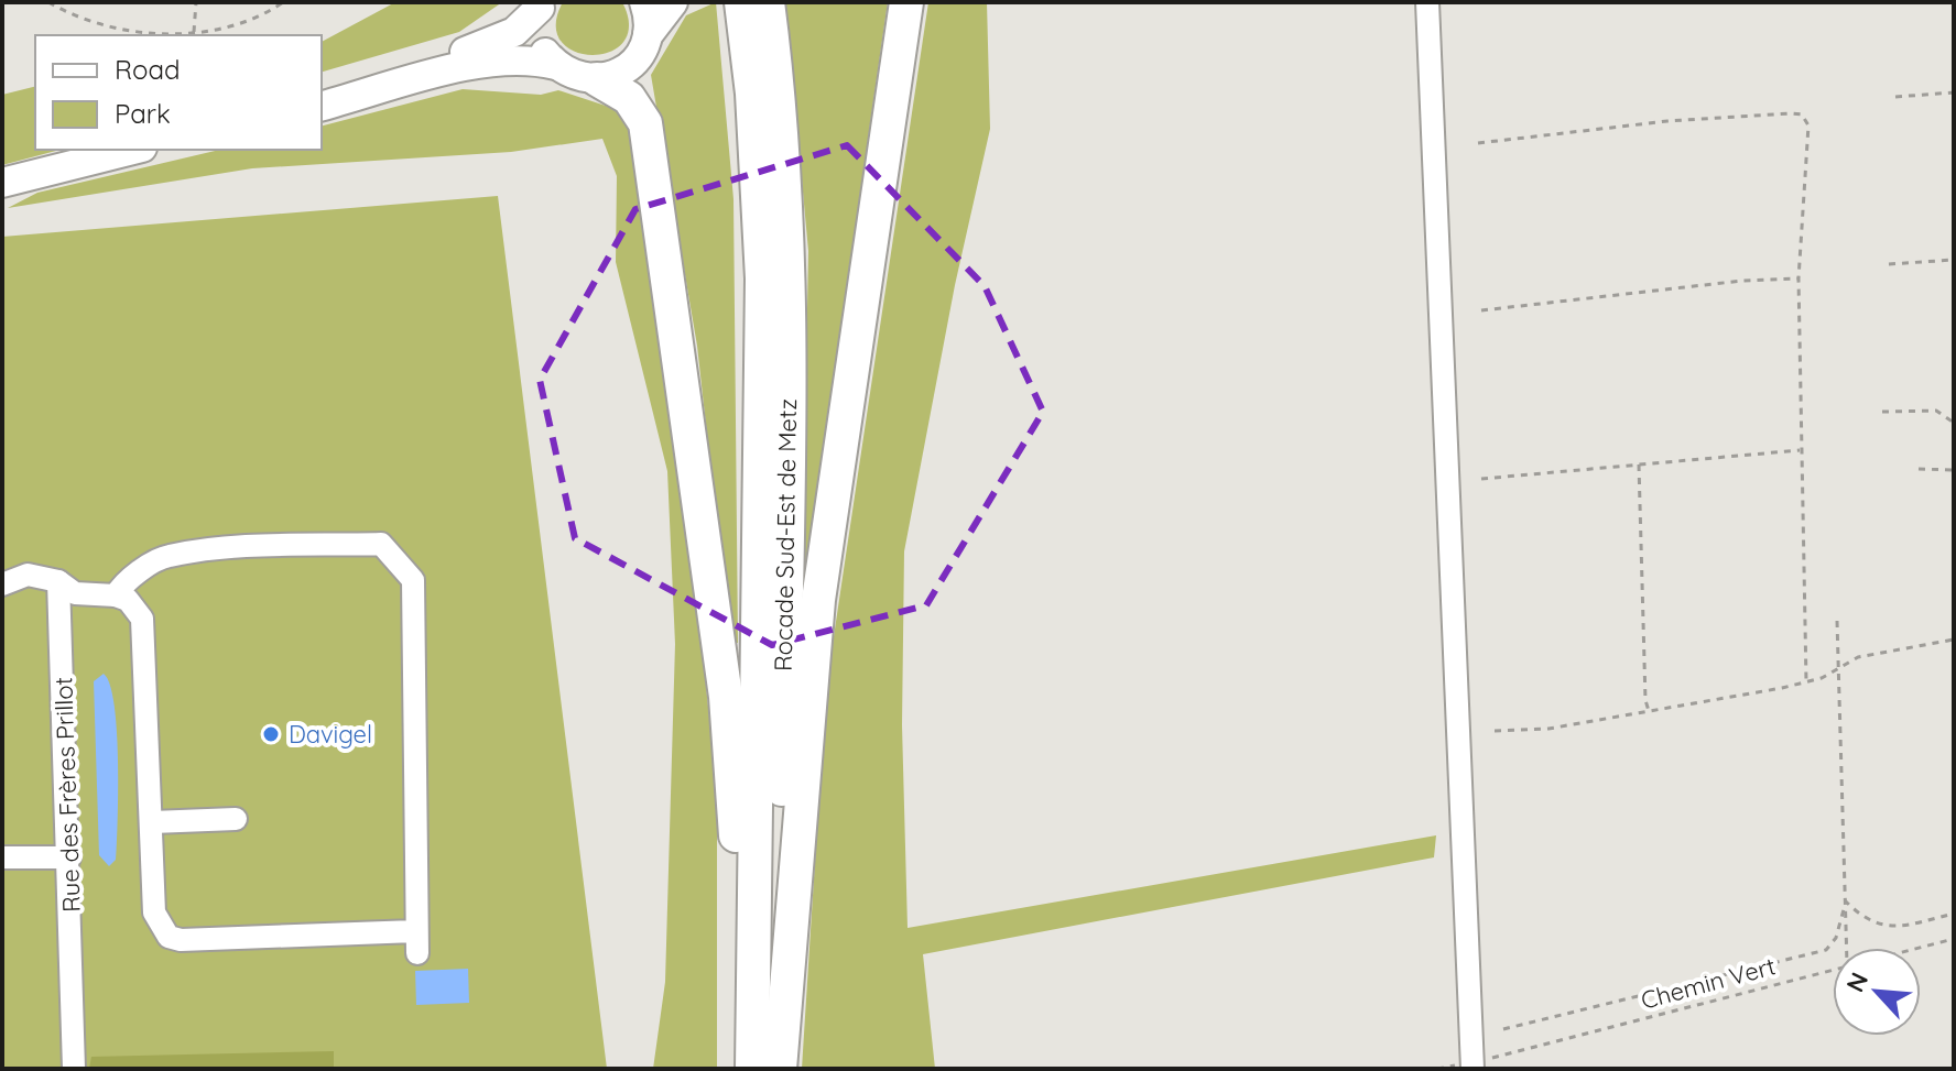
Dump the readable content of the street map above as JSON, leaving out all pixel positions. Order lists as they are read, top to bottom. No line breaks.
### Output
{"streets":{"highway":["Rocade Sud-Est de Metz"],"street":["Rue des Frères Prillot"],"path":["Chemin Vert"]},"places":["Davigel"],"legend":["Road","Park"],"north":"top left"}
